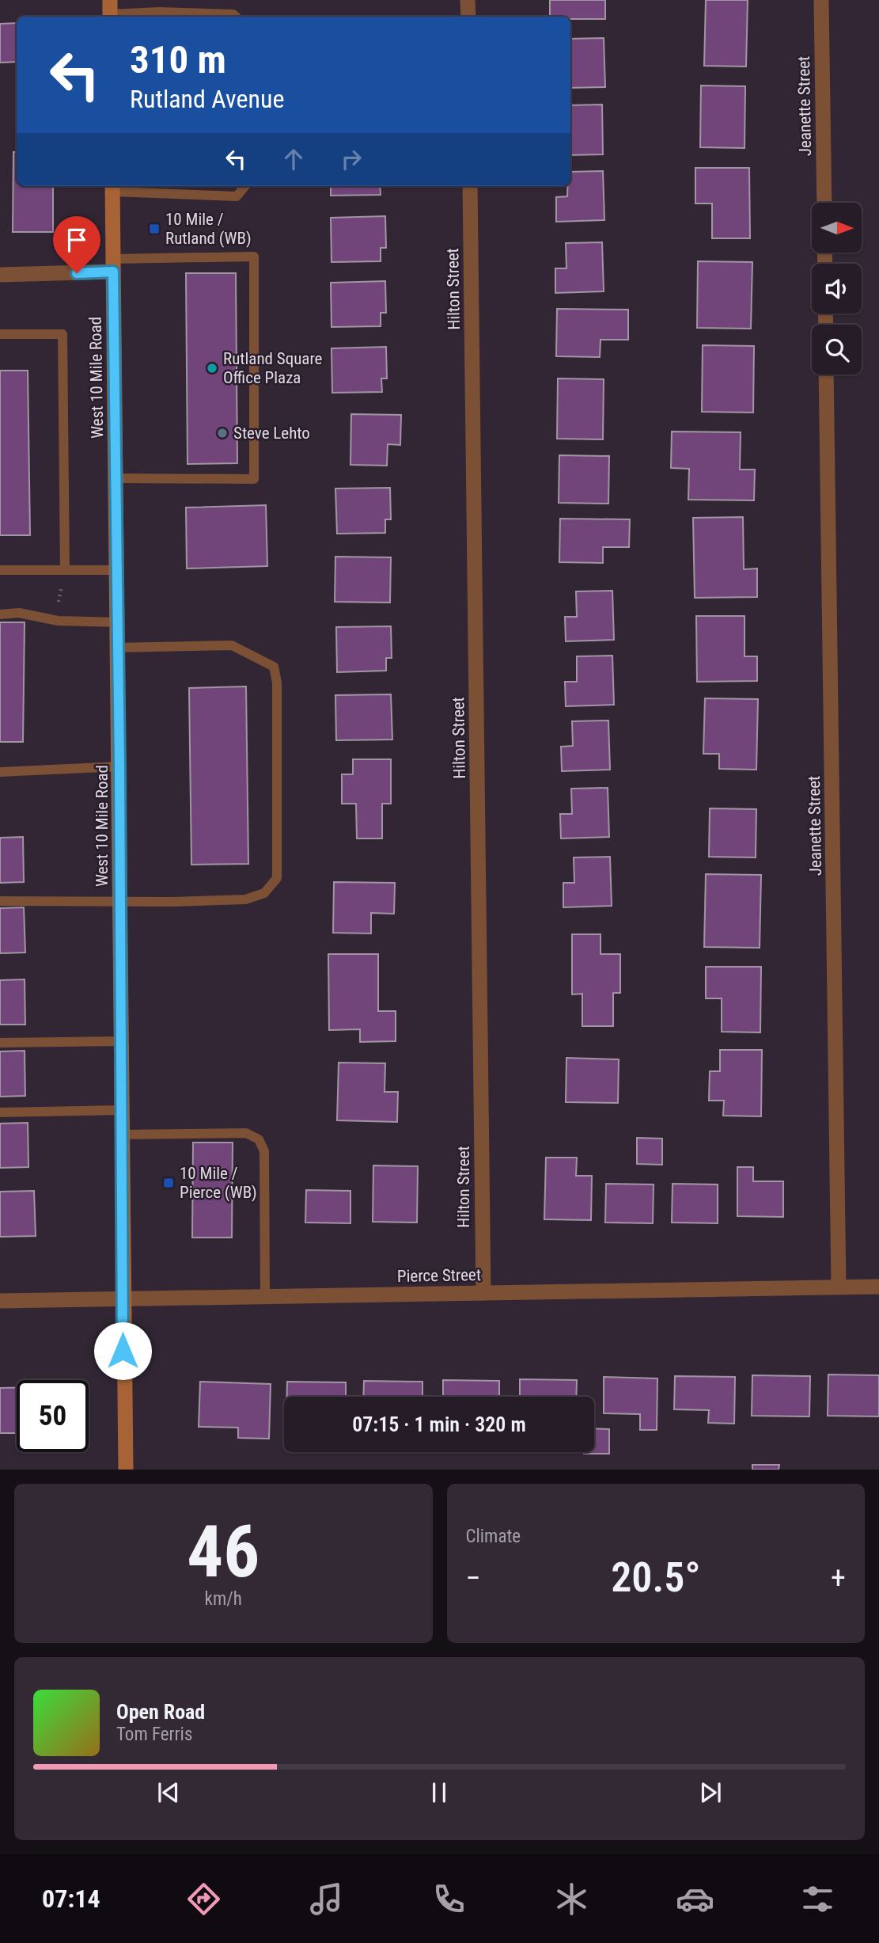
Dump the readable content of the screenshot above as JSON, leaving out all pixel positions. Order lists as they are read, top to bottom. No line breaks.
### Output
{"streets":{"main road":["West 10 Mile Road"],"street":["Jeanette Street","Hilton Street","Pierce Street"]},"crossings":[["Jeanette Street","Pierce Street"],["Hilton Street","Pierce Street"],["West 10 Mile Road","Pierce Street"]],"places":{"transit":["10 Mile / Rutland (WB)","10 Mile / Pierce (WB)"],"other":["Rutland Square Office Plaza","Steve Lehto"]},"north":"right","page":{"turn":["310 m","Rutland Avenue"],"limit":"50","trip":"07:15 · 1 min · 320 m","tile":[["46","km/h"],"Climate"],"heat":["−","20.5°","+"],"song":["Open Road","Tom Ferris"],"tabs":"07:14"}}
